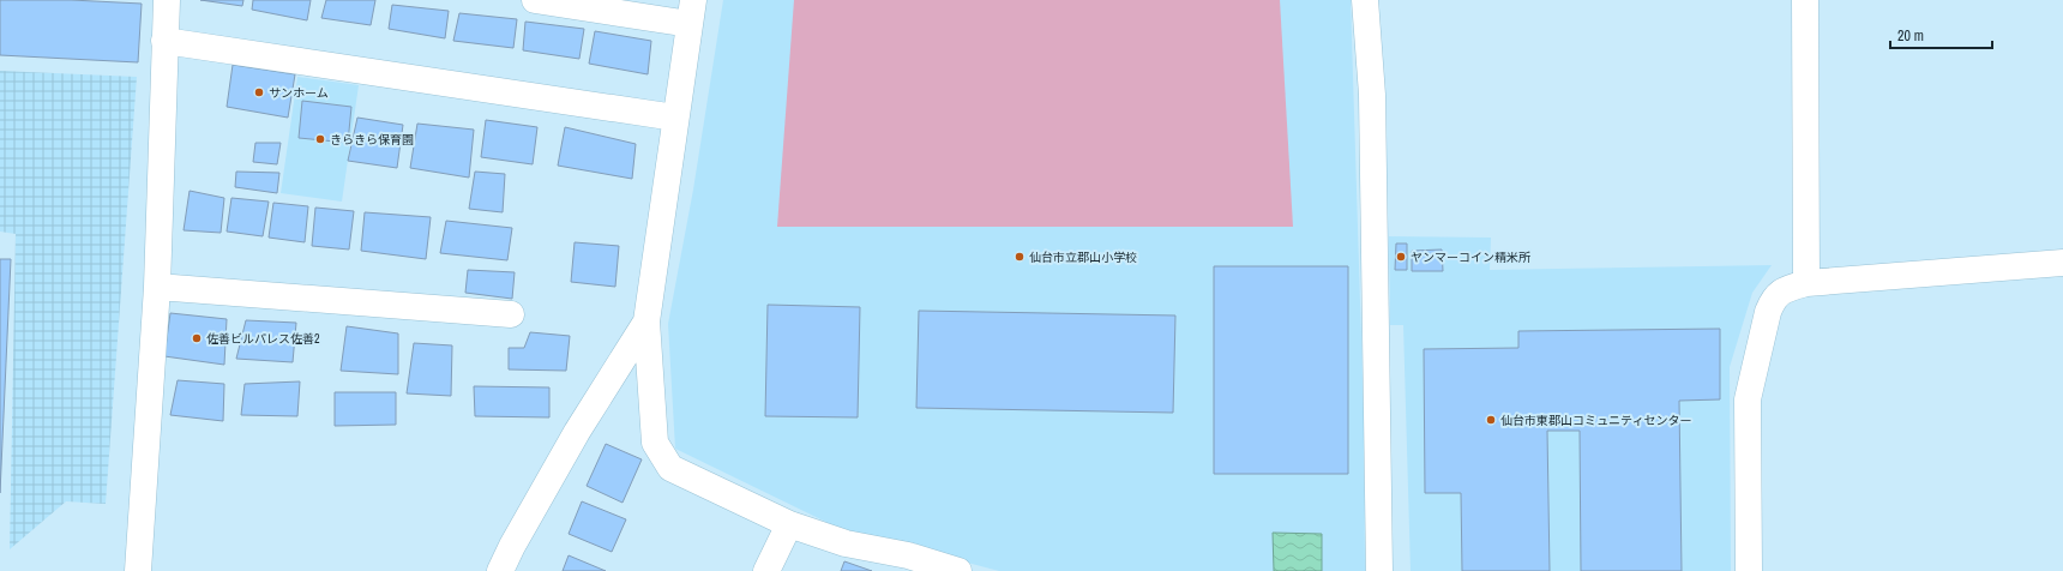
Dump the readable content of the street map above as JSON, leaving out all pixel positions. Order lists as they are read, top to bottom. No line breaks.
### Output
{"places":["サンホーム","きらきら保育園","仙台市立郡山小学校","ヤンマーコイン精米所","佐善ビルパレス佐善2","仙台市東郡山コミュニティセンター"],"scale_bar":"20 m"}
